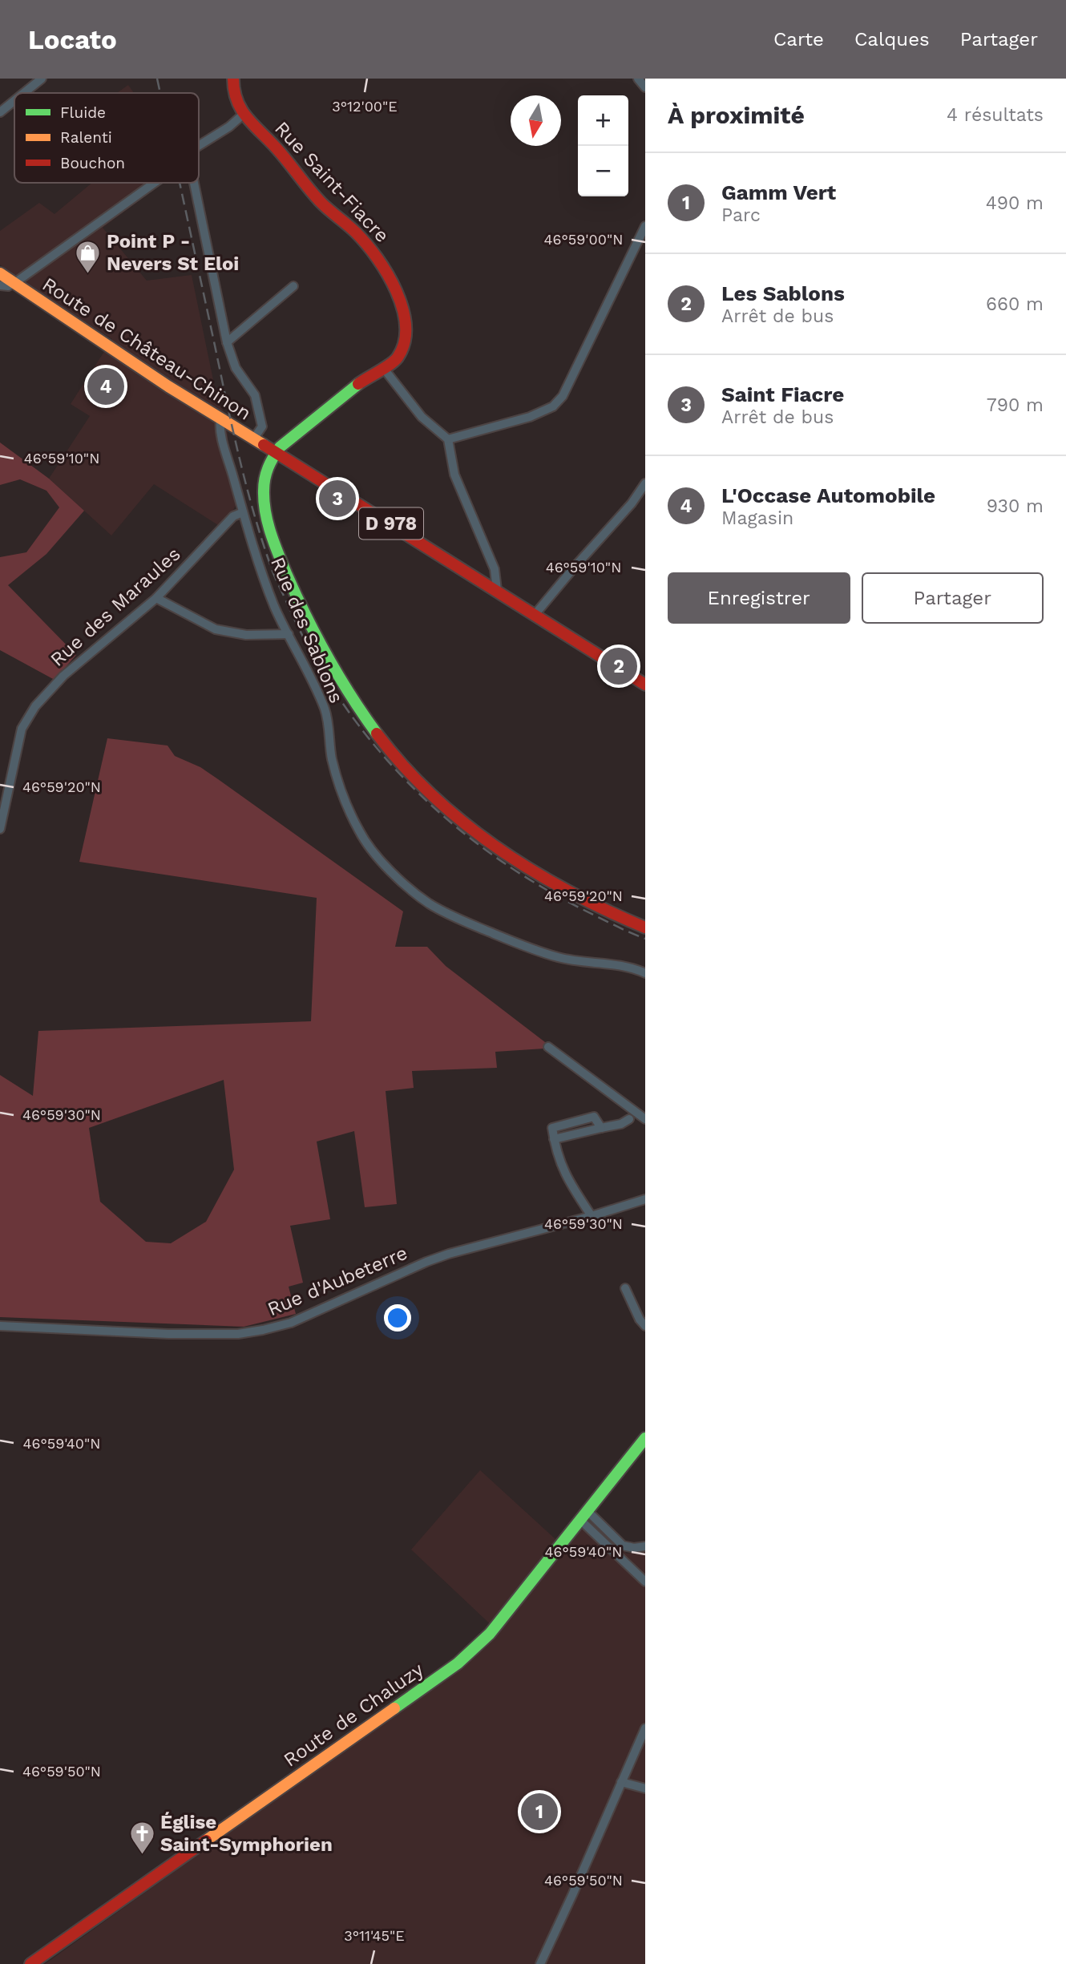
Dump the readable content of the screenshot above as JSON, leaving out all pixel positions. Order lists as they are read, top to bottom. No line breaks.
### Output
{"streets":{"street":["Rue Saint-Fiacre","Route de Château-Chinon","D 978","Rue des Maraules","Rue des Sablons","Rue d'Aubeterre","Route de Chaluzy"]},"crossings":[["Rue Saint-Fiacre","Route de Château-Chinon"],["Rue Saint-Fiacre","D 978"],["Route de Château-Chinon","D 978"],["Rue des Maraules","Rue des Sablons"]],"places":{"shop":["Point P - Nevers St Eloi"],"church":["Église Saint-Symphorien"]},"legend":["Fluide","Ralenti","Bouchon"],"north":"bottom","page":{"header":"Locato","nav":["Carte","Calques","Partager"],"heading":["À proximité","4 résultats"],"map_buttons":["+","−"],"list":[{"mark":"1","name":"Gamm Vert","note":"Parc","value":"490 m"},{"mark":"2","name":"Les Sablons","note":"Arrêt de bus","value":"660 m"},{"mark":"3","name":"Saint Fiacre","note":"Arrêt de bus","value":"790 m"},{"mark":"4","name":"L'Occase Automobile","note":"Magasin","value":"930 m"}],"pins":["4","3","2","1"],"buttons":["Enregistrer","Partager"]},"coordinates":["3°12'00\"E","46°59'00\"N","46°59'10\"N","46°59'20\"N","46°59'30\"N","46°59'40\"N","46°59'50\"N","3°11'45\"E"]}
